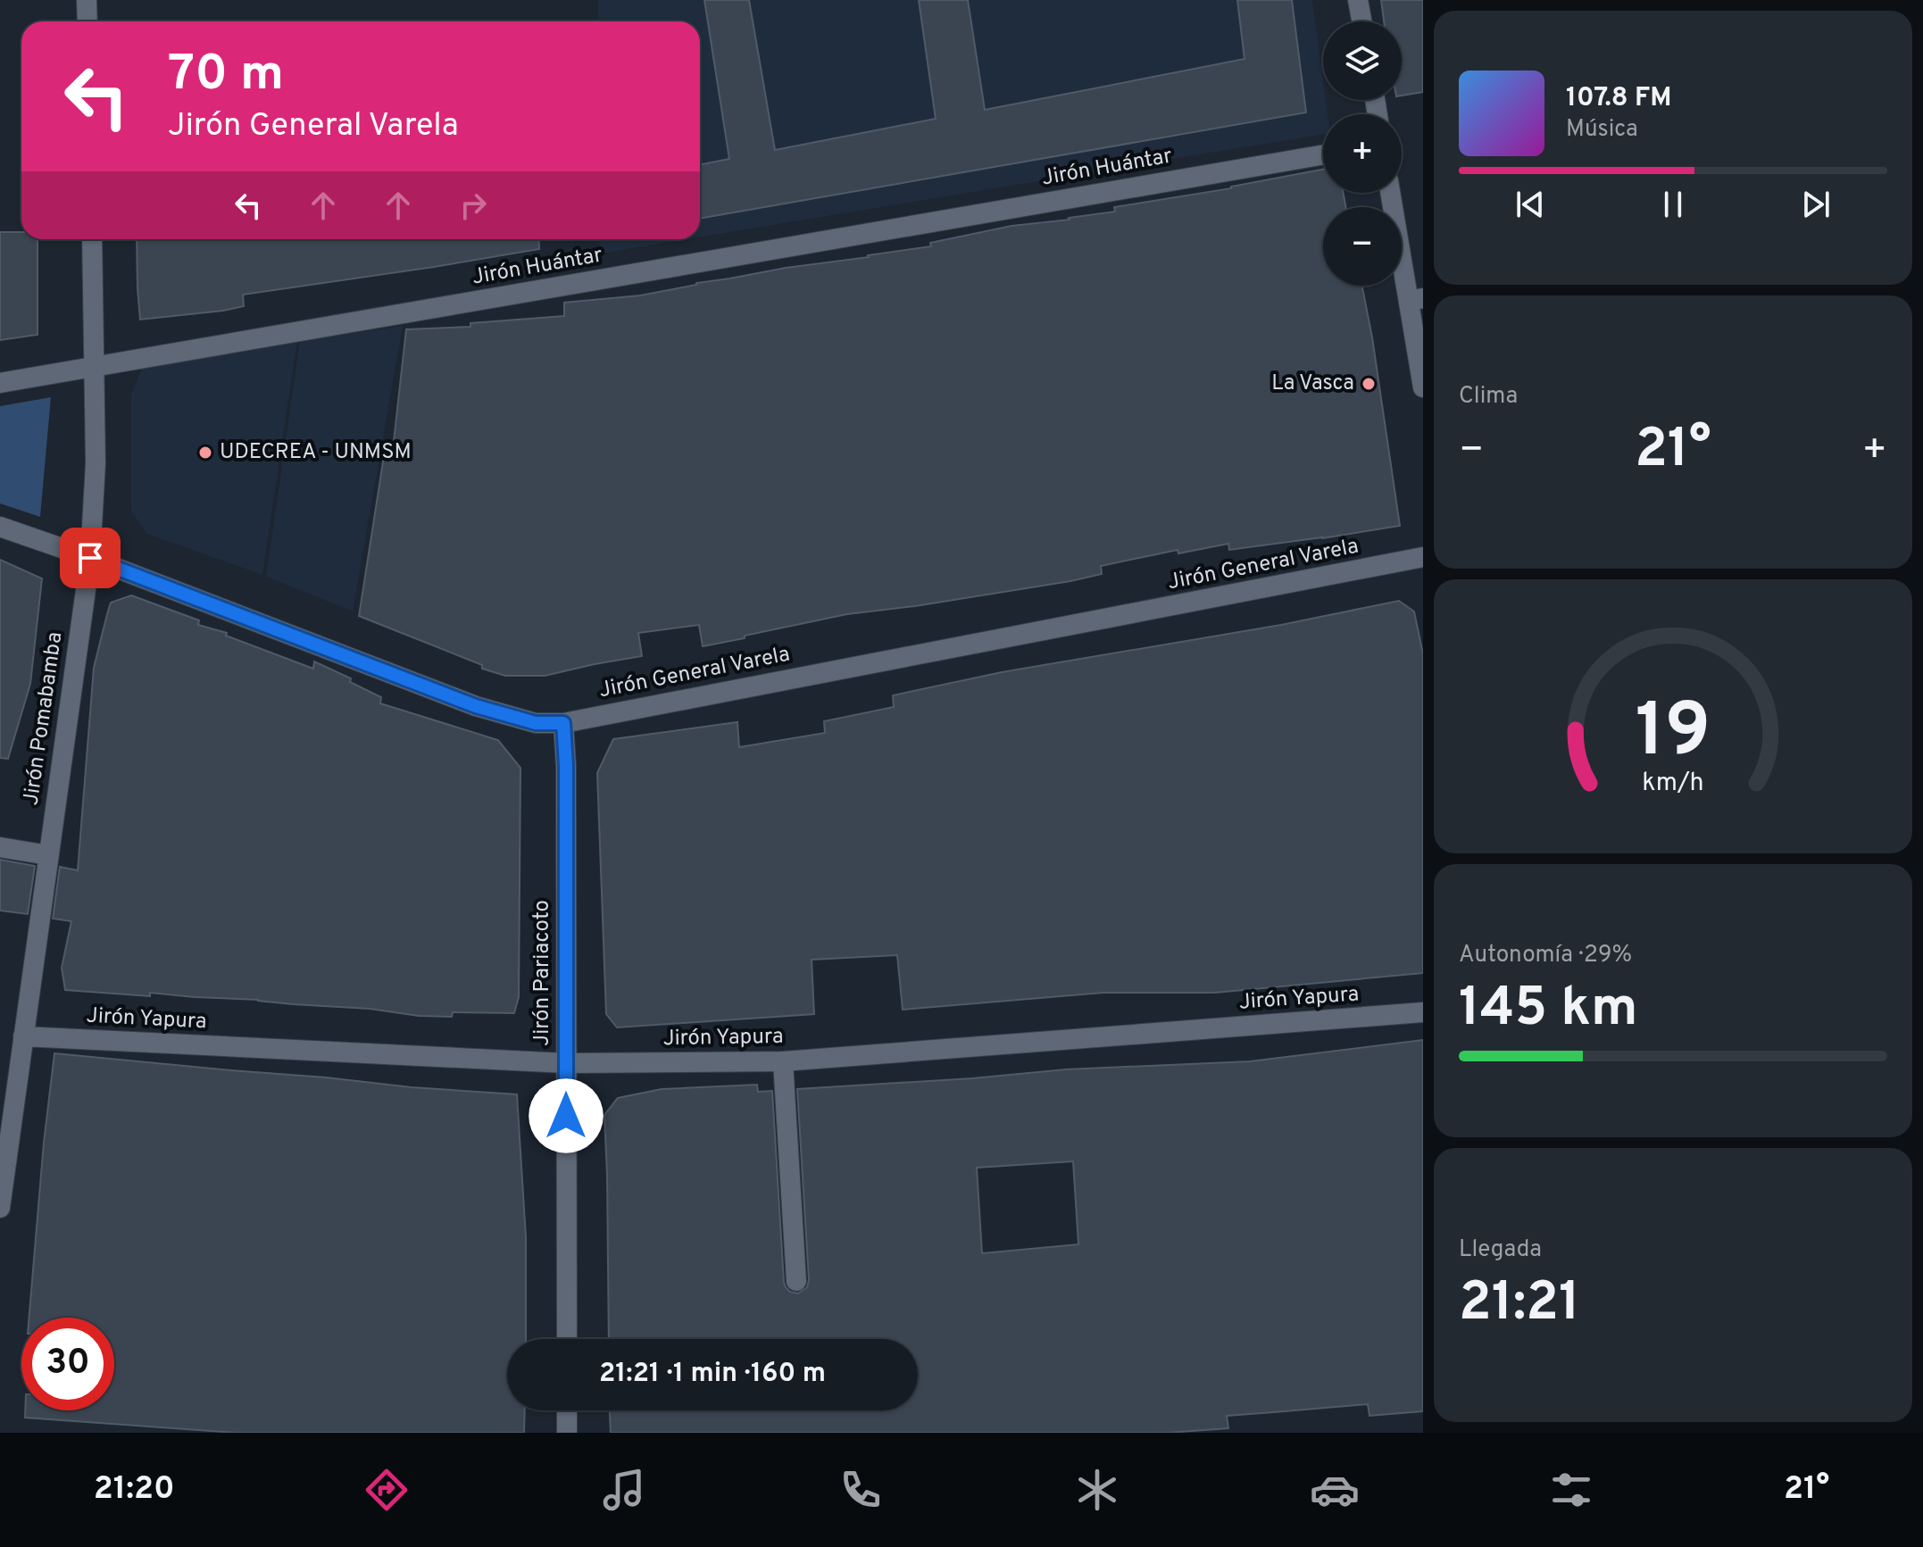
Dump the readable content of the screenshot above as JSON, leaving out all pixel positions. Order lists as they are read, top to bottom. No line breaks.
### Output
{"streets":{"street":["Jirón Huántar","Jirón General Varela","Jirón Pomabamba","Jirón Pariacoto","Jirón Yapura"]},"crossings":[["Jirón Huántar","Jirón Pomabamba"],["Jirón General Varela","Jirón Pomabamba"],["Jirón General Varela","Jirón Pariacoto"],["Jirón Pomabamba","Jirón Yapura"],["Jirón Pariacoto","Jirón Yapura"]],"places":["La Vasca","UDECREA - UNMSM"],"page":{"map_buttons":["+","−"],"turn":["70 m","Jirón General Varela"],"song":["107.8 FM","Música"],"tile":["Clima",["Autonomía · 29%","145 km"],["Llegada","21:21"]],"heat":["−","21°","+"],"limit":"30","trip":"21:21 · 1 min · 160 m","tabs":["21:20","21°"],"gauge":["19","km/h"]}}
